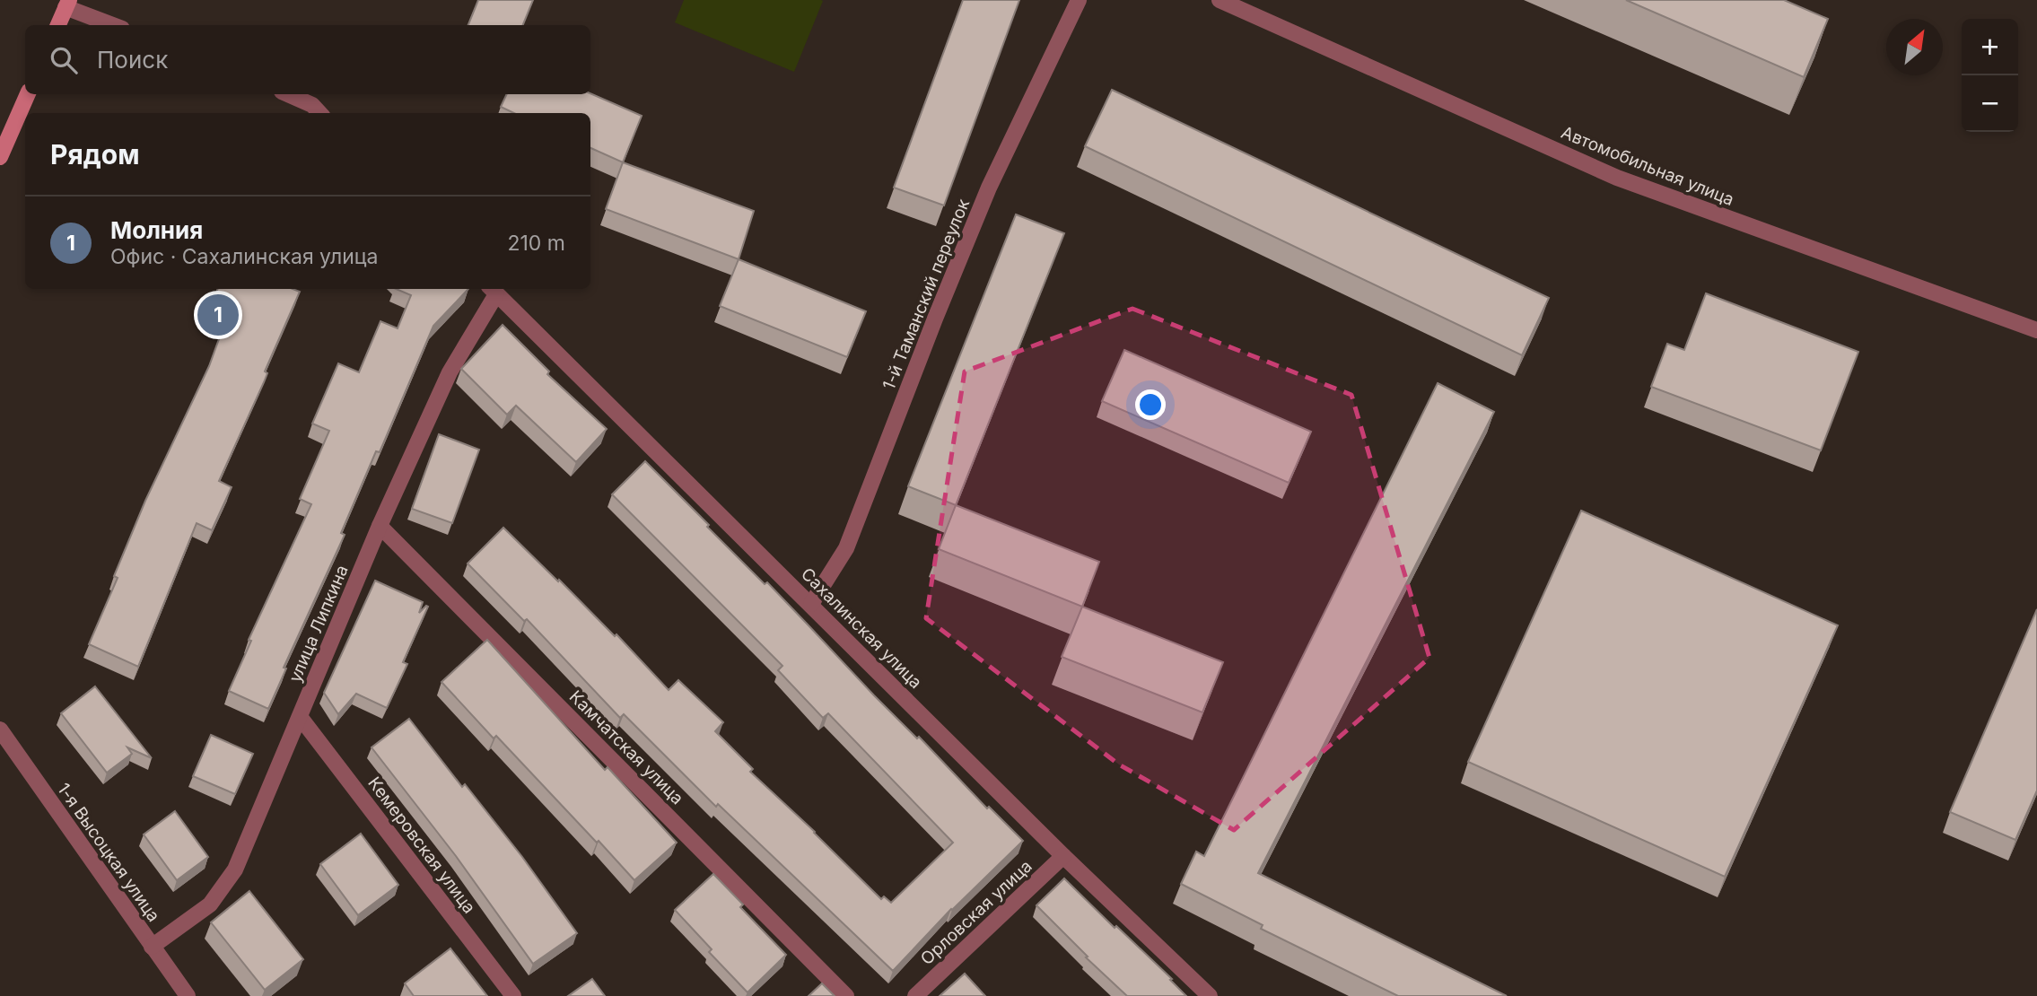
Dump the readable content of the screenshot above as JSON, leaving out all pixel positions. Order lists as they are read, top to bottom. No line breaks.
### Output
{"streets":{"street":["Автомобильная улица","1-й Таманский переулок","улица Липкина","Сахалинская улица","Камчатская улица","Кемеровская улица","1-я Высоцкая улица","Орловская улица"]},"crossings":[["1-й Таманский переулок","Сахалинская улица"],["улица Липкина","Сахалинская улица"],["улица Липкина","Камчатская улица"],["улица Липкина","Кемеровская улица"],["улица Липкина","1-я Высоцкая улица"],["Сахалинская улица","Орловская улица"]],"north":"top right","page":{"map_buttons":["+","−"],"search":"Поиск","heading":"Рядом","list":[{"mark":"1","name":"Молния","note":"Офис · Сахалинская улица","value":"210 m"}],"pins":"1"}}
